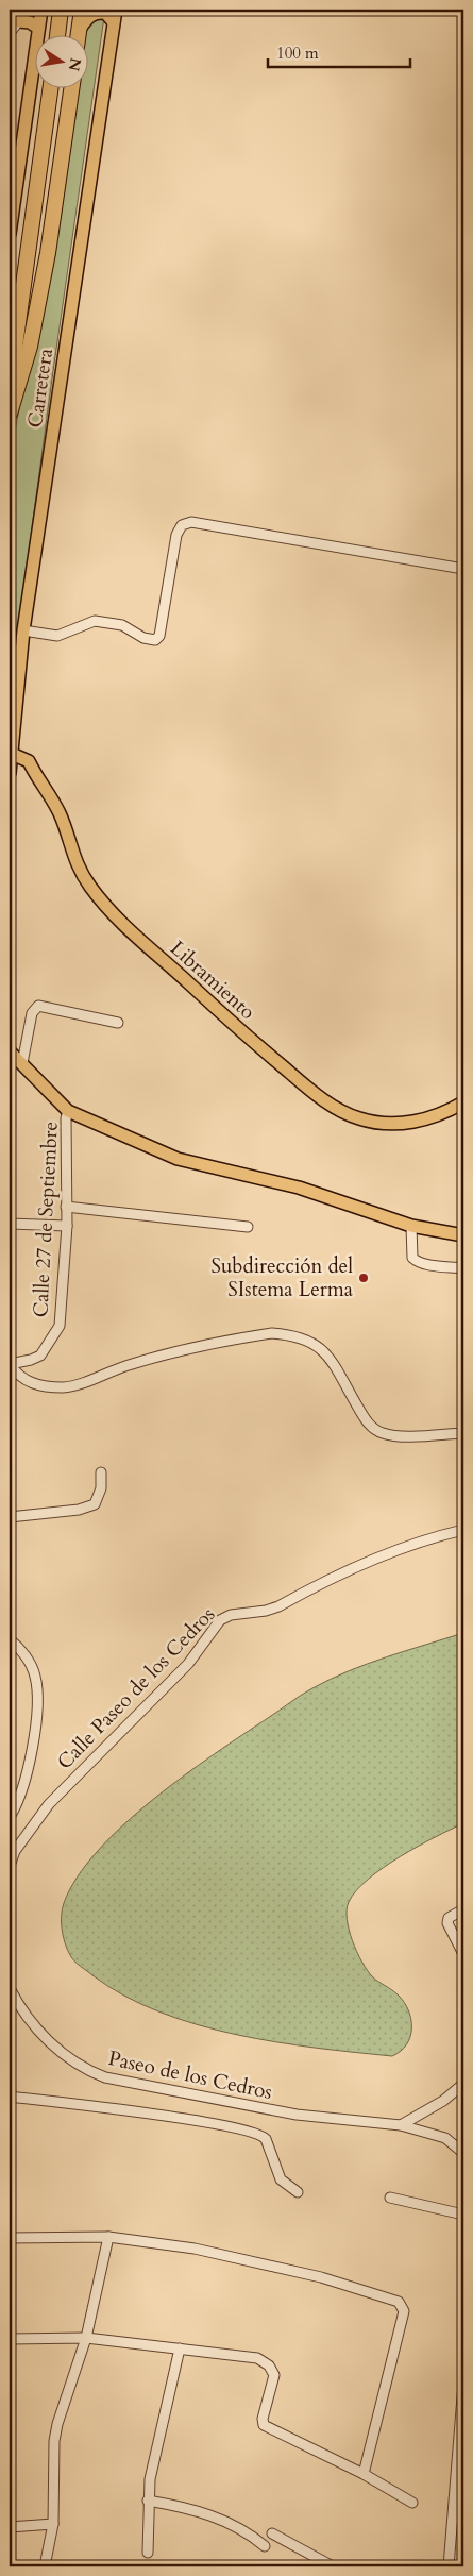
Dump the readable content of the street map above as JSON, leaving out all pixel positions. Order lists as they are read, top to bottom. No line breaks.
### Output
{"streets":{"main road":["Carretera","Libramiento"],"street":["Calle 27 de Septiembre","Calle Paseo de los Cedros","Paseo de los Cedros"]},"crossings":[["Carretera","Libramiento"]],"places":["Subdirección del SIstema Lerma"],"scale_bar":"100 m","north":"right"}
